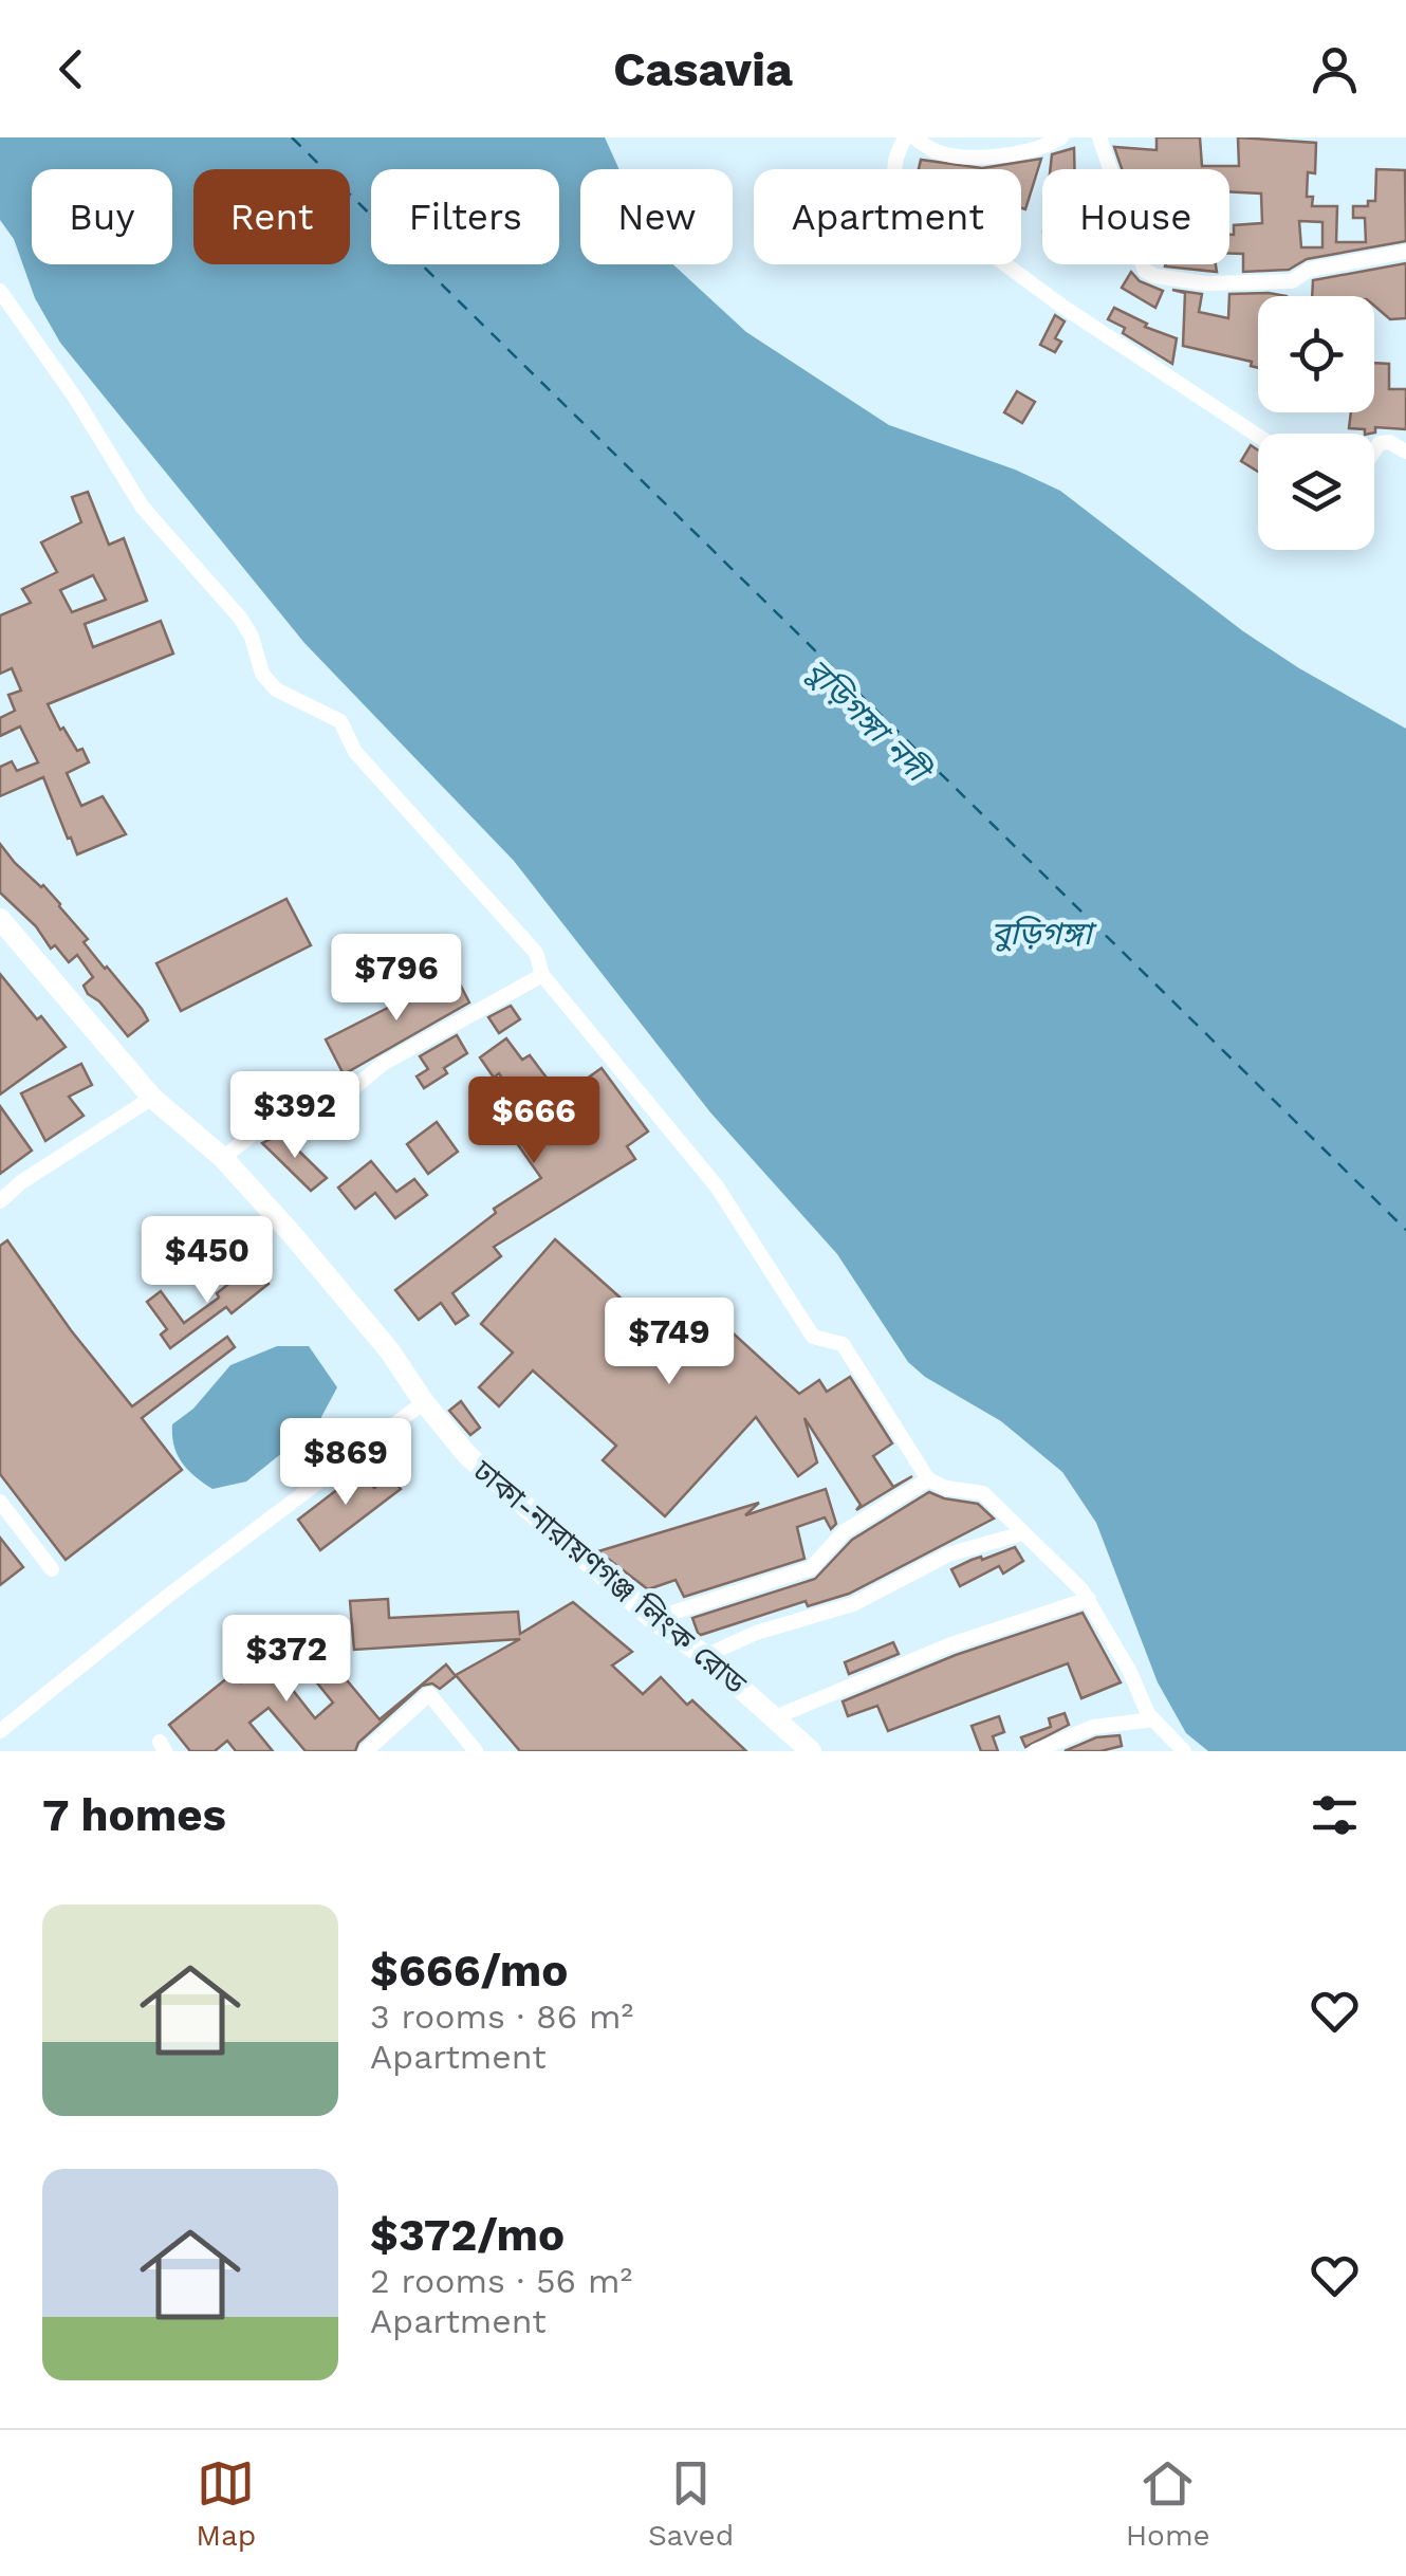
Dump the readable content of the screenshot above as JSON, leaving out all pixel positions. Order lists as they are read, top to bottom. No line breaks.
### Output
{"streets":{"highway":["ঢাকা-নারায়ণগঞ্জ লিংক রোড"]},"water":["বুড়িগঙ্গা নদী","বুড়িগঙ্গা"],"page":{"header":"Casavia","chip":["Buy","Rent","Filters","New","Apartment","House"],"price":["$796","$392","$666","$450","$749","$869","$372"],"heading":"7 homes","list":[{"name":"$666/mo","note":"3 rooms · 86 m² · Apartment"},{"name":"$372/mo","note":"2 rooms · 56 m² · Apartment"}],"tabs":["Map","Saved","Home"]}}
